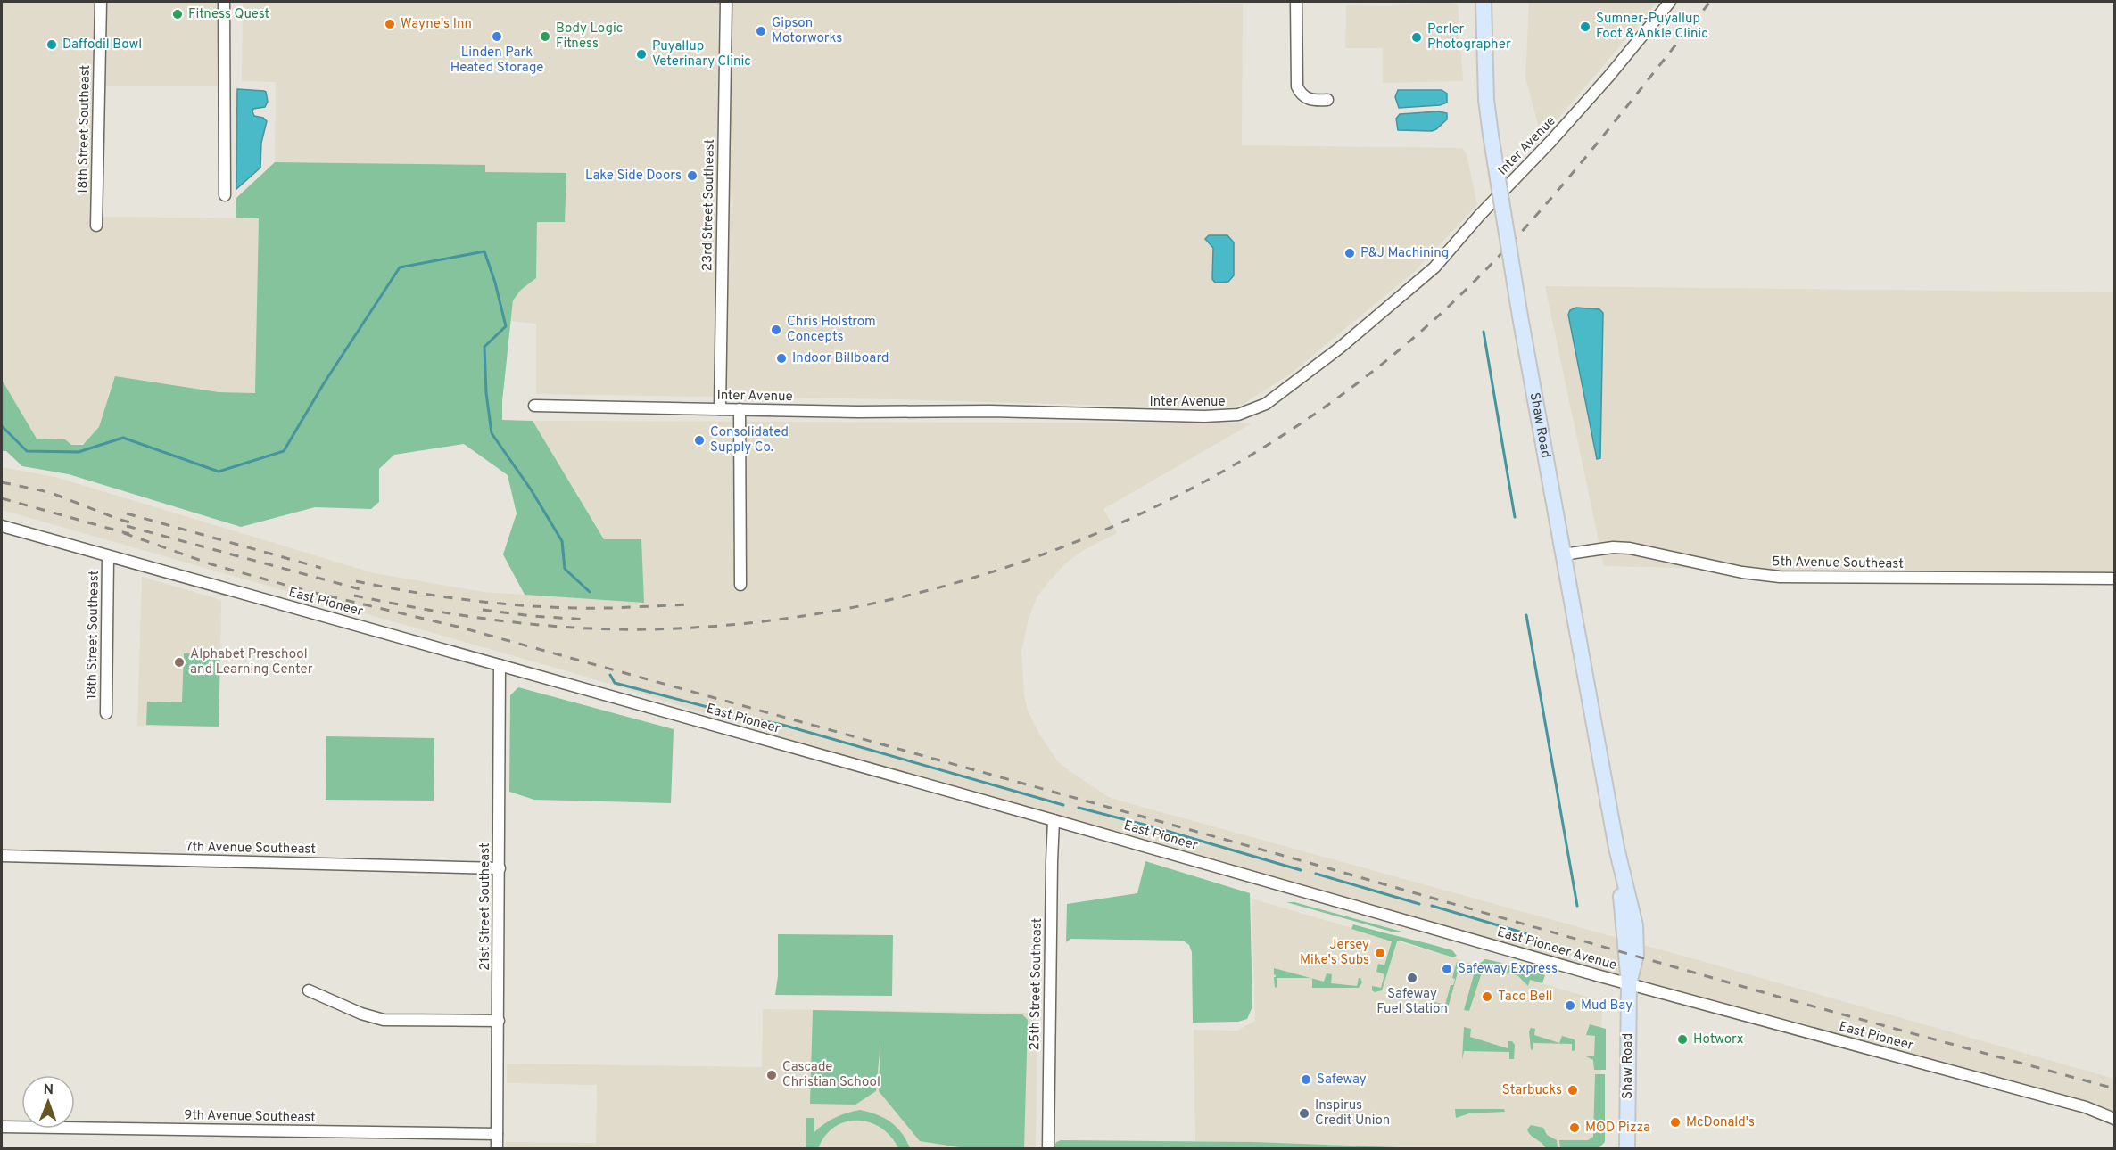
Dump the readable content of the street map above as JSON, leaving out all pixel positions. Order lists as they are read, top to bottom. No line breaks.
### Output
{"streets":{"main road":["Shaw Road"],"street":["18th Street Southeast","Inter Avenue","23rd Street Southeast","5th Avenue Southeast","East Pioneer","7th Avenue Southeast","21st Street Southeast","East Pioneer Avenue","25th Street Southeast","9th Avenue Southeast"]},"crossings":[["18th Street Southeast","East Pioneer"],["Inter Avenue","23rd Street Southeast"],["Shaw Road","5th Avenue Southeast"],["Shaw Road","East Pioneer"],["Shaw Road","East Pioneer Avenue"],["East Pioneer","21st Street Southeast"],["East Pioneer","East Pioneer Avenue"],["East Pioneer","25th Street Southeast"],["7th Avenue Southeast","21st Street Southeast"],["21st Street Southeast","9th Avenue Southeast"]],"places":["Fitness Quest","Wayne's Inn","Sumner-Puyallup Foot & Ankle Clinic","Gipson Motorworks","Linden Park Heated Storage","Body Logic Fitness","Perler Photographer","Daffodil Bowl","Puyallup Veterinary Clinic","Lake Side Doors","P&J Machining","Chris Holstrom Concepts","Indoor Billboard","Consolidated Supply Co.","Alphabet Preschool and Learning Center","Jersey Mike's Subs","Safeway Express","Safeway Fuel Station","Taco Bell","Mud Bay","Hotworx","Cascade Christian School","Safeway","Starbucks","Inspirus Credit Union","McDonald's","MOD Pizza"],"north":"top"}
